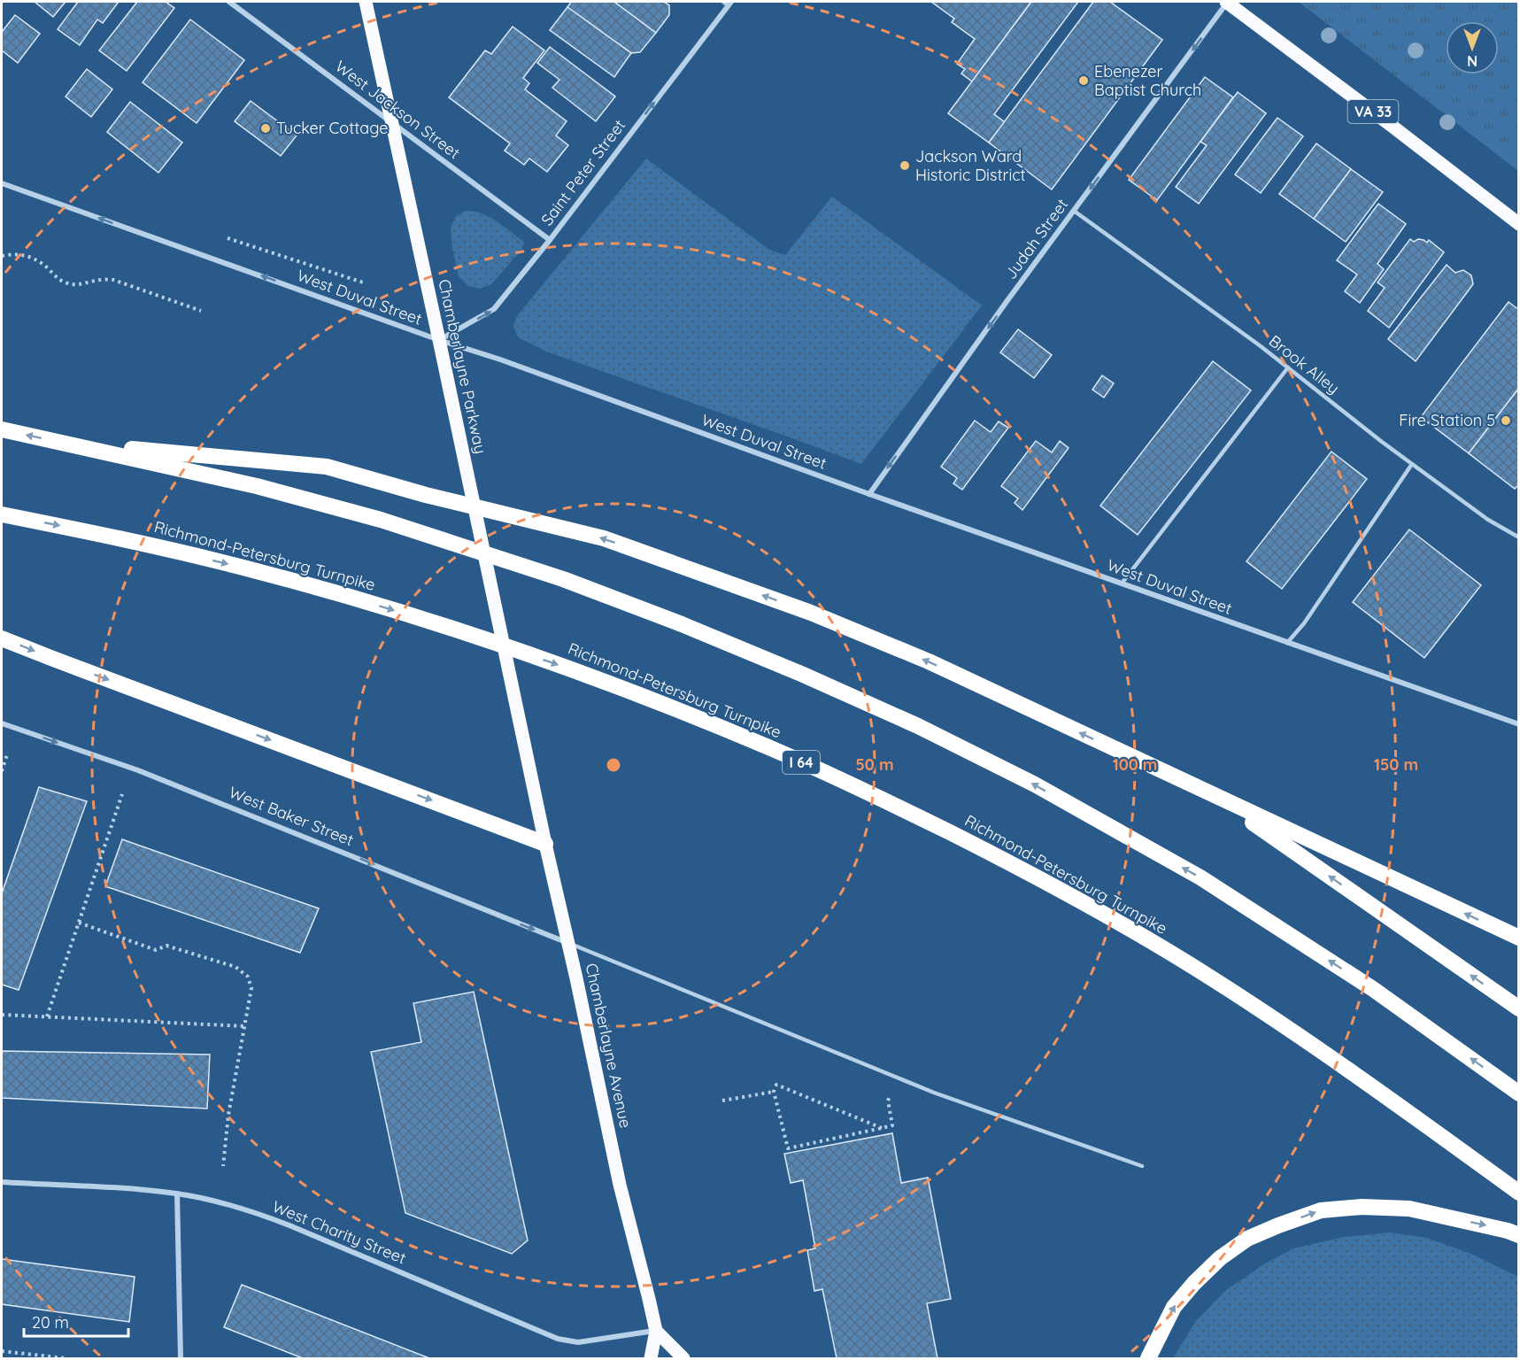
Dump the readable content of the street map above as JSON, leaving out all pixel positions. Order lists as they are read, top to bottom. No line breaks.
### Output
{"streets":{"highway":["Richmond-Petersburg Turnpike","I 64"],"main road":["VA 33","Chamberlayne Parkway","Chamberlayne Avenue"],"street":["West Jackson Street","Saint Peter Street","Judah Street","West Duval Street","West Baker Street","West Charity Street"],"lane":["Brook Alley"]},"crossings":[["West Jackson Street","Saint Peter Street"],["West Jackson Street","Chamberlayne Parkway"],["VA 33","Judah Street"],["Saint Peter Street","West Duval Street"],["Saint Peter Street","Chamberlayne Parkway"],["Judah Street","West Duval Street"],["Judah Street","Brook Alley"],["West Duval Street","Chamberlayne Parkway"],["Chamberlayne Parkway","Chamberlayne Avenue"],["West Baker Street","Chamberlayne Avenue"],["Chamberlayne Avenue","West Charity Street"]],"one_way":["Saint Peter Street","Judah Street","West Baker Street"],"places":["Ebenezer Baptist Church","Tucker Cottage","Jackson Ward Historic District","Fire Station 5"],"scale_bar":"20 m","north":"bottom","rings":["50 m","100 m","150 m"]}
